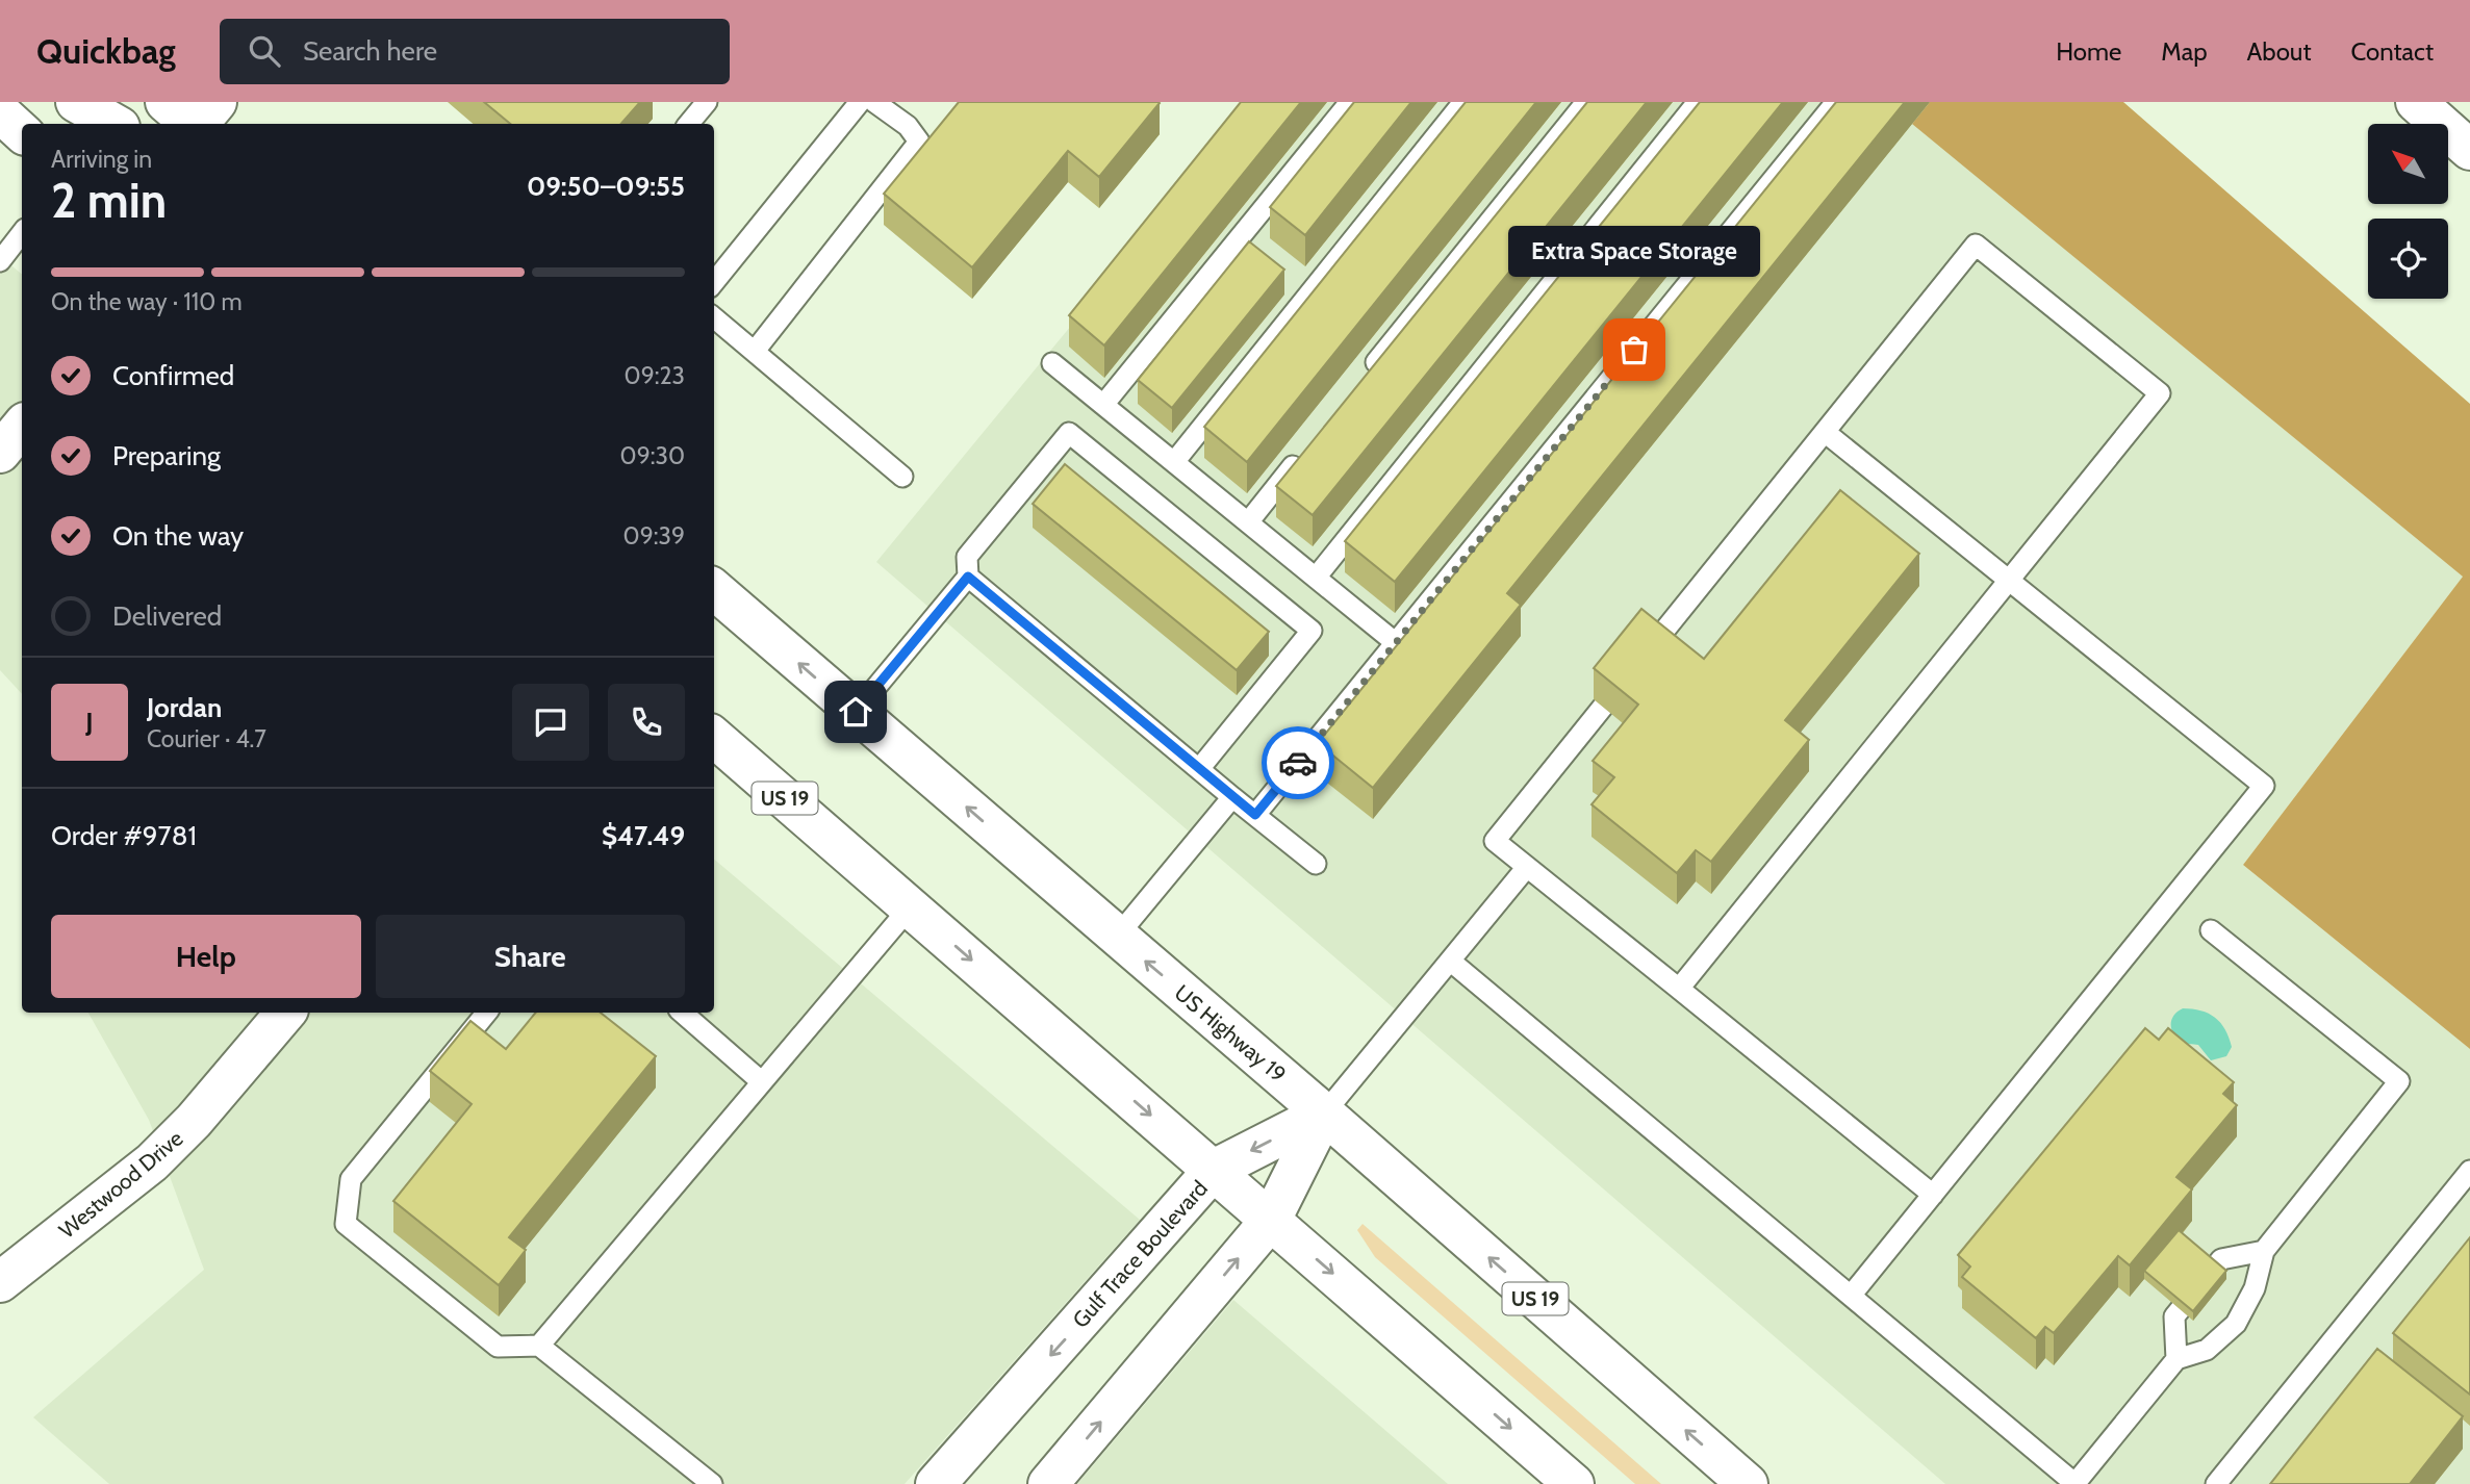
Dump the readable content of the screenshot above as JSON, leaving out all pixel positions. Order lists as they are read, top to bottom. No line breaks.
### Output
{"streets":{"main road":["US 19","US Highway 19","Westwood Drive","Gulf Trace Boulevard"]},"crossings":[["US 19","Gulf Trace Boulevard"],["US Highway 19","Gulf Trace Boulevard"]],"places":["Extra Space Storage"],"north":"top left","page":{"header":"Quickbag","search":"Search here","nav":["Home","Map","About","Contact"],"heading":["2 min","Arriving in","09:50–09:55"],"panel":["Jordan","Courier · 4.7","Order #9781","$47.49"],"bubble":"Extra Space Storage","bar":"On the way · 110 m","list":[["Confirmed","09:23"],["Preparing","09:30"],["On the way","09:39"],"Delivered"],"round":"J","buttons":["Help","Share"]}}
